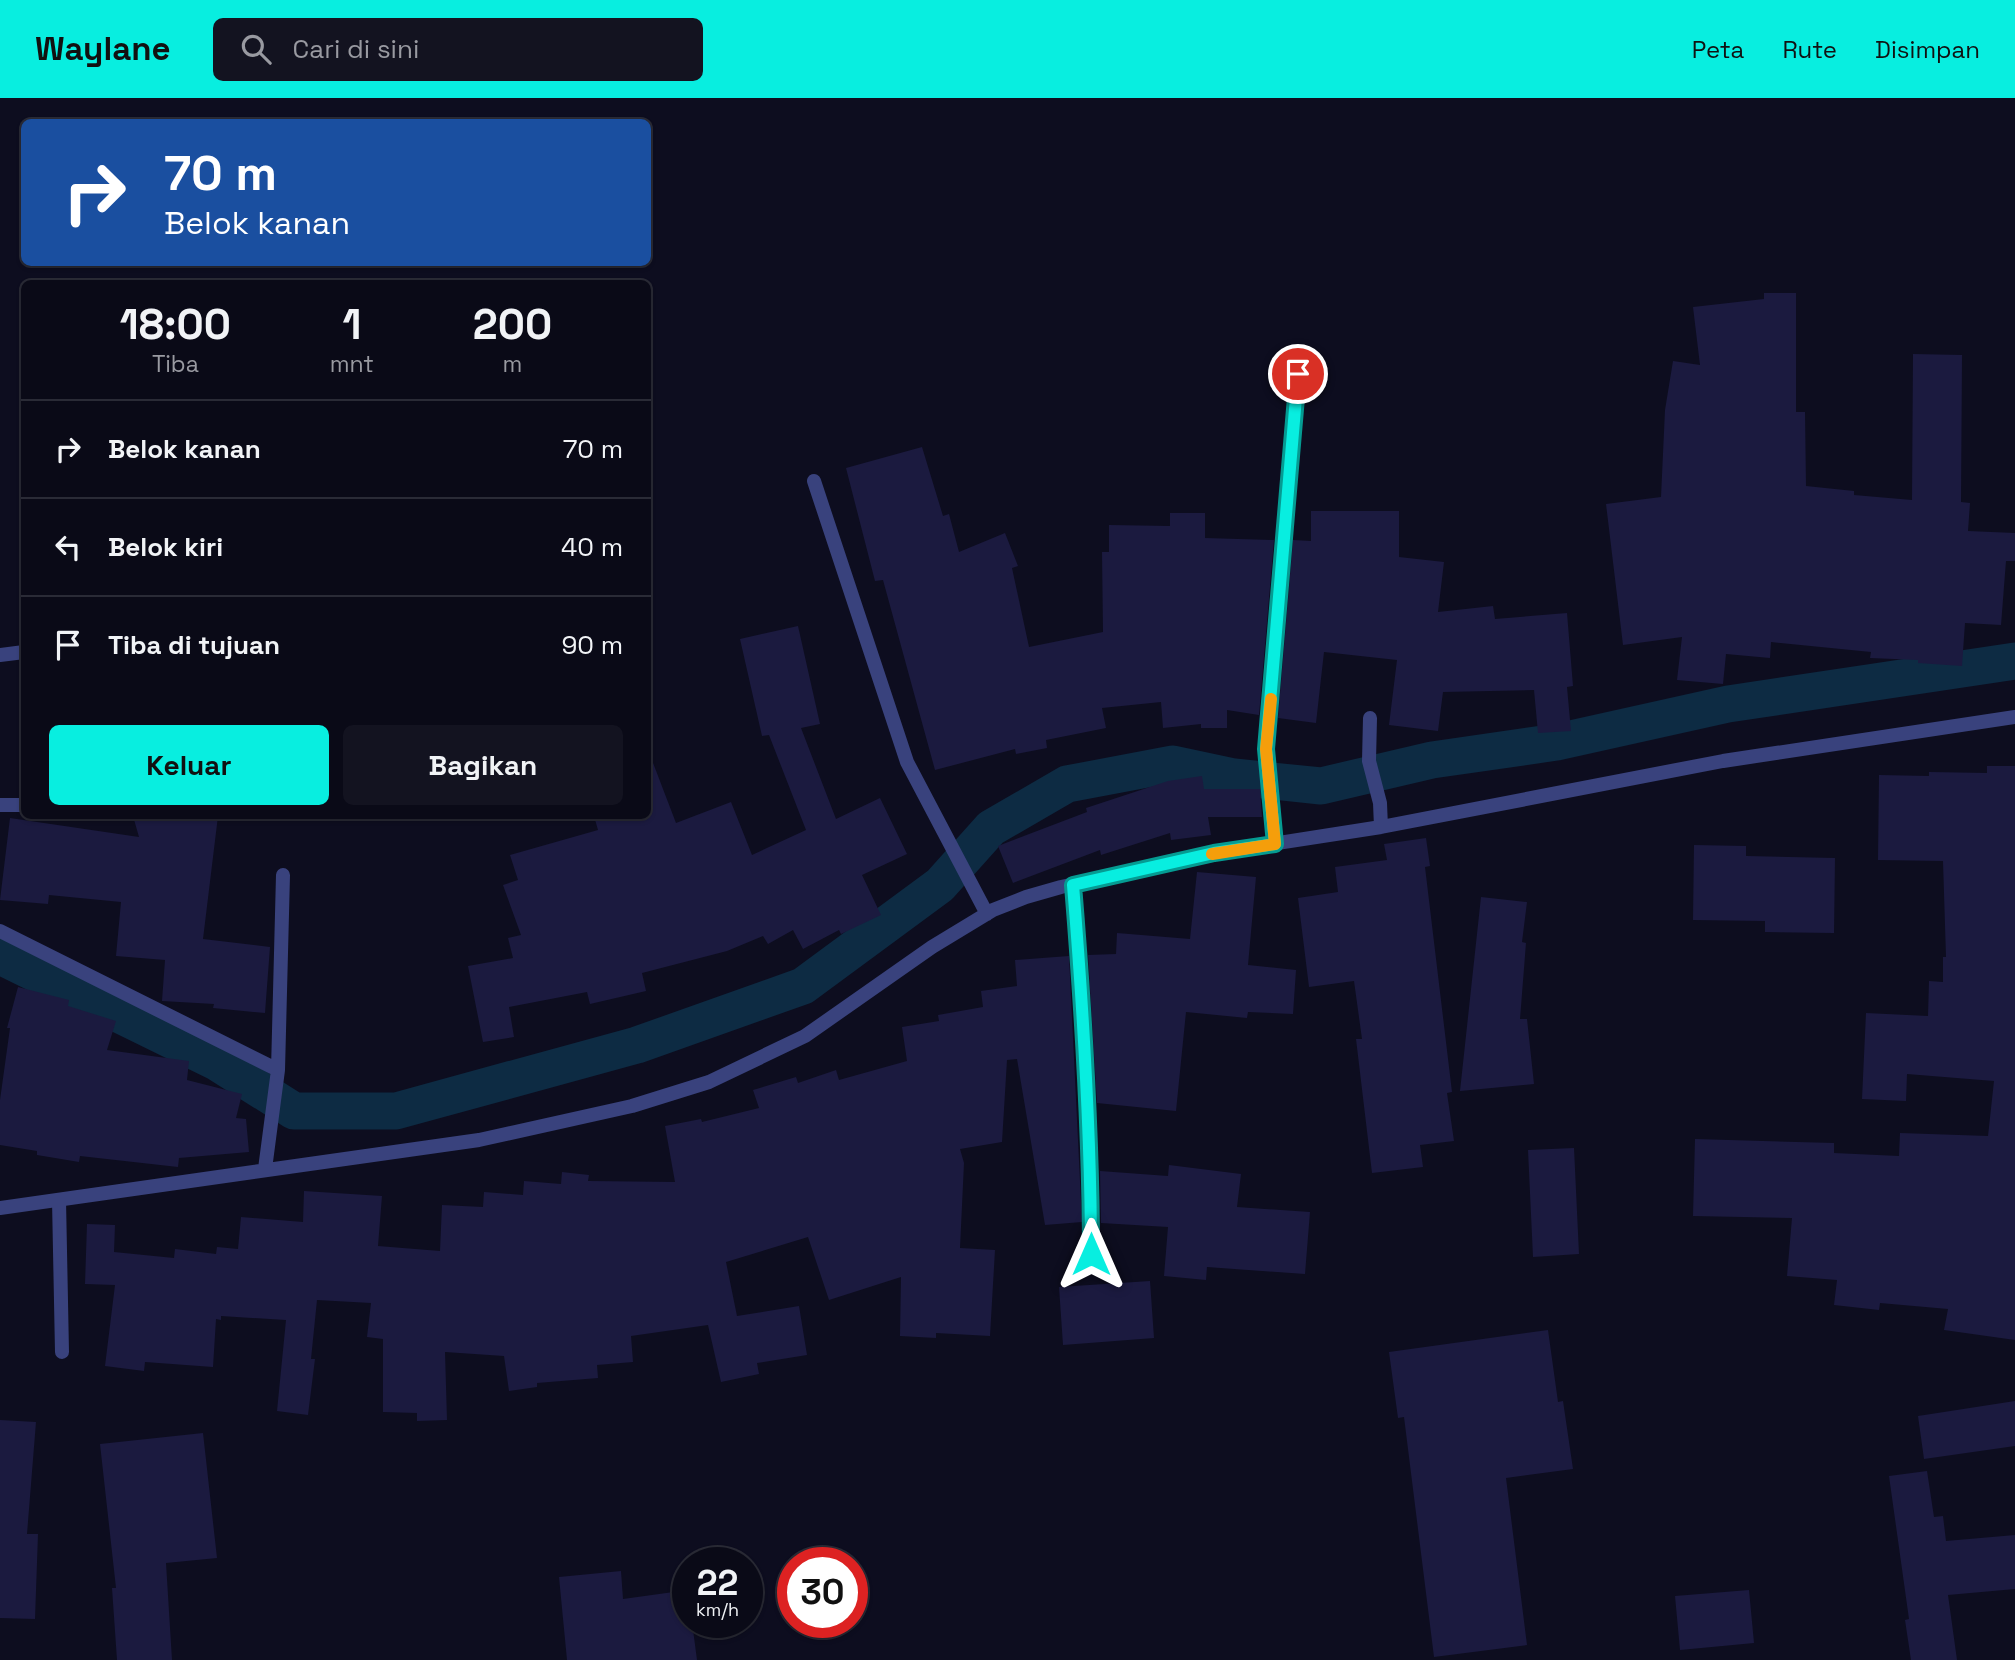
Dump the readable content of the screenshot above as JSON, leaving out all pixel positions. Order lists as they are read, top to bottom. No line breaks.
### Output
{"page":{"header":"Waylane","search":"Cari di sini","nav":["Peta","Rute","Disimpan"],"turn":["70 m","Belok kanan"],"eta":["18:00","Tiba","1","mnt","200","m"],"list":[{"name":"Belok kanan","value":"70 m"},{"name":"Belok kiri","value":"40 m"},{"name":"Tiba di tujuan","value":"90 m"}],"buttons":["Keluar","Bagikan"],"speed":"22 km/h","limit":"30"}}
